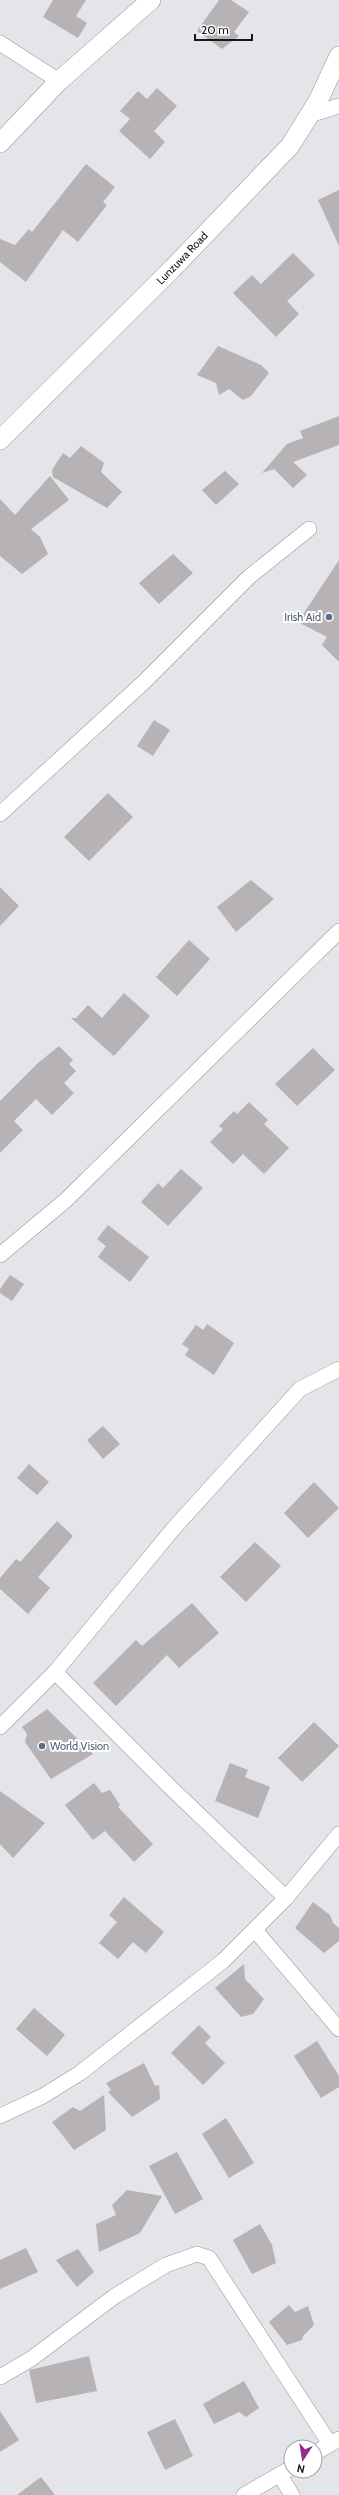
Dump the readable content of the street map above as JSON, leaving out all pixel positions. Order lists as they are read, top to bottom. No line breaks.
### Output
{"streets":{"street":["Lunzuwa Road"]},"places":["Irish Aid","World Vision"],"scale_bar":"20 m","north":"bottom"}
